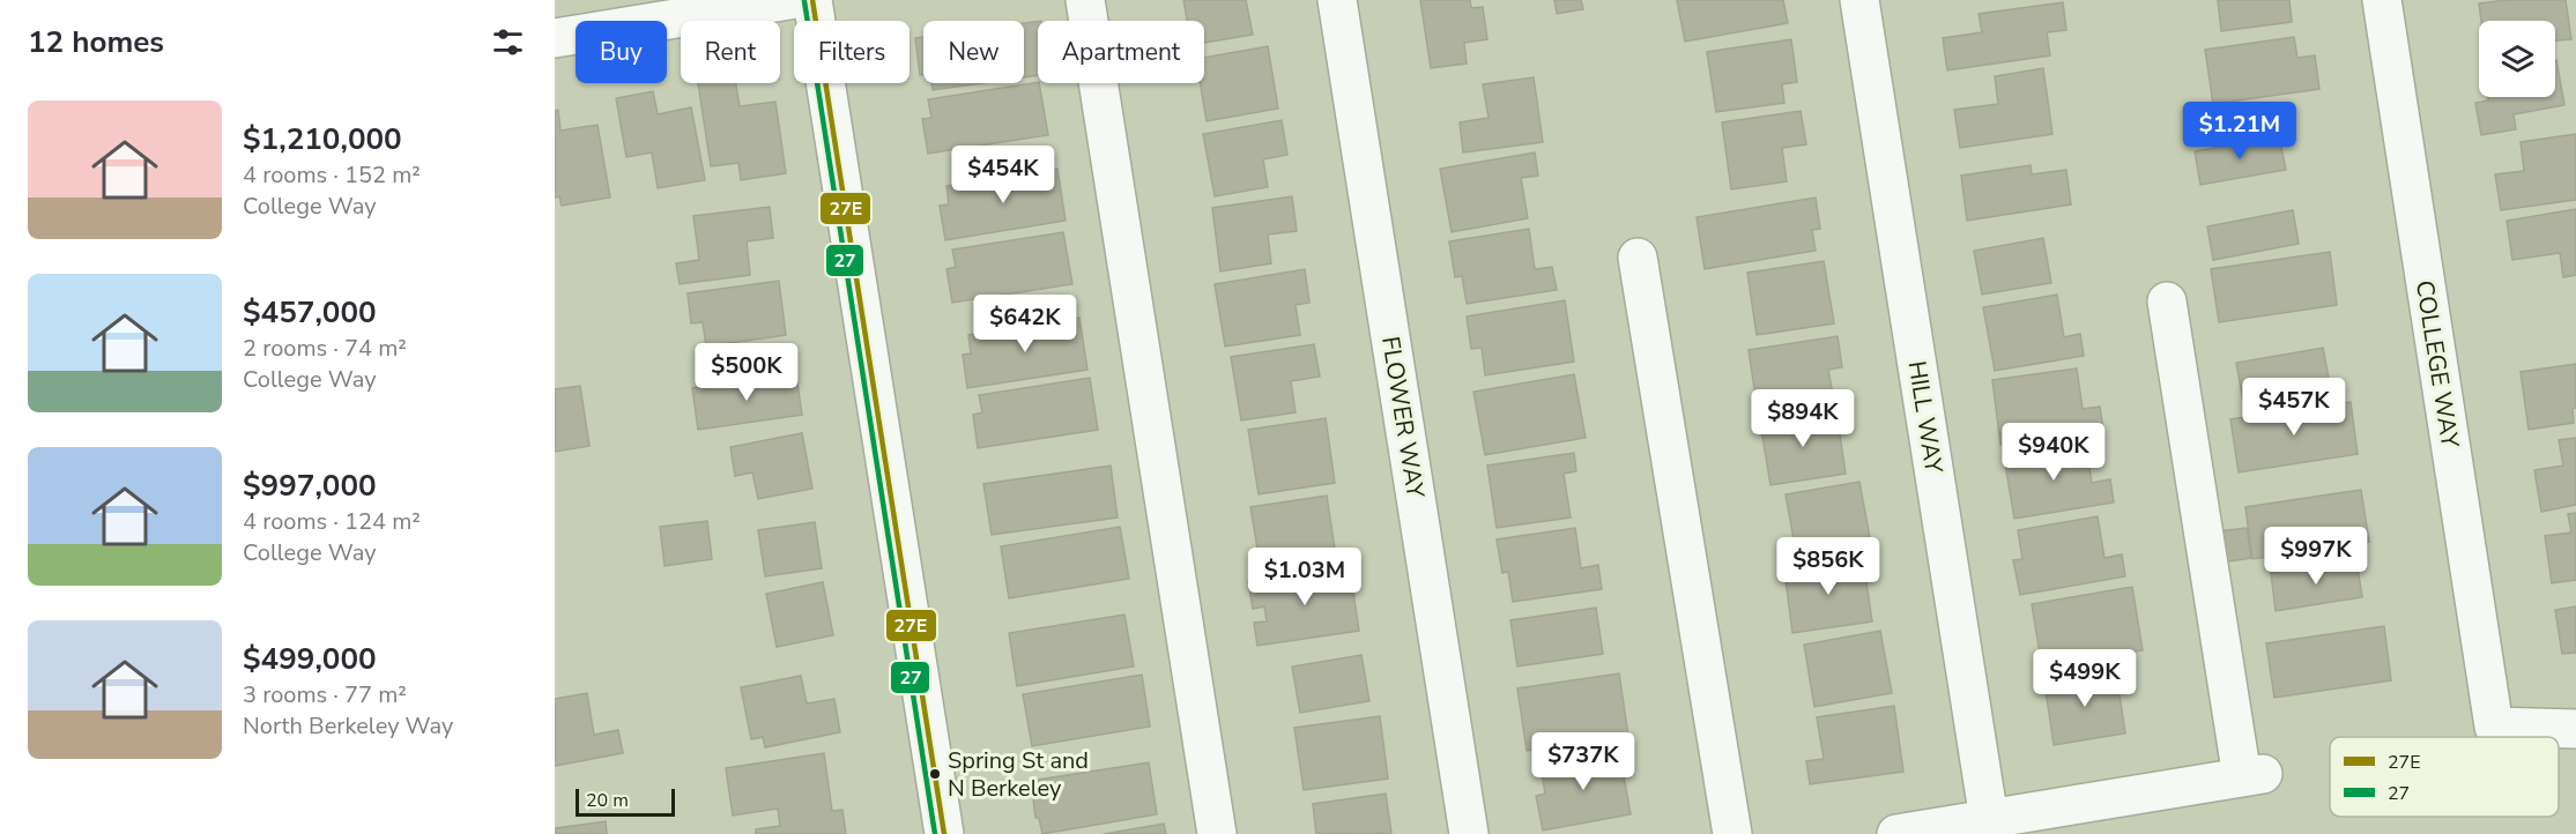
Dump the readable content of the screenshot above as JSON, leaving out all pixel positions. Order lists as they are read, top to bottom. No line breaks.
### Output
{"streets":{"street":["COLLEGE WAY","FLOWER WAY","HILL WAY"]},"places":["Spring St and N Berkeley"],"lines":["transit line 27E","transit line 27"],"legend":["27E","27"],"scale_bar":"20 m","page":{"heading":"12 homes","chip":["Buy","Rent","Filters","New","Apartment"],"list":[{"name":"$1,210,000","note":"4 rooms · 152 m² · College Way"},{"name":"$457,000","note":"2 rooms · 74 m² · College Way"},{"name":"$997,000","note":"4 rooms · 124 m² · College Way"},{"name":"$499,000","note":"3 rooms · 77 m² · North Berkeley Way"}],"price":["$1.21M","$454K","$642K","$500K","$457K","$894K","$940K","$997K","$856K","$1.03M","$499K","$737K"],"scale":"20 m"}}
